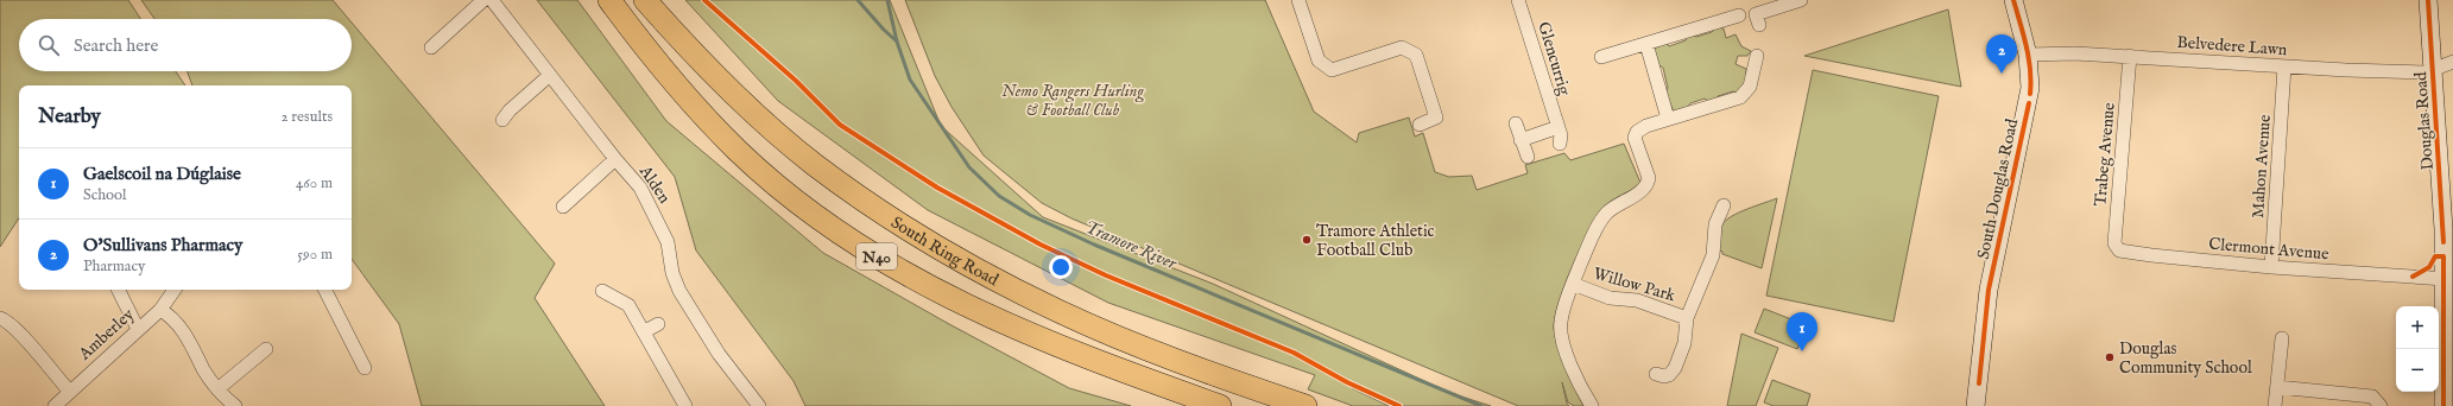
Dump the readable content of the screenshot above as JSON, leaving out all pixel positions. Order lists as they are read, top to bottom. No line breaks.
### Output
{"streets":{"highway":["South Ring Road","N40"],"main road":["Douglas Road","South Douglas Road"],"street":["Belvedere Lawn","Glencurrig","Trabeg Avenue","Mahon Avenue","Alden","Clermont Avenue","Willow Park","Amberley"]},"crossings":[["Belvedere Lawn","Douglas Road"],["Belvedere Lawn","Trabeg Avenue"],["Belvedere Lawn","Mahon Avenue"],["Belvedere Lawn","South Douglas Road"],["Douglas Road","Clermont Avenue"],["Trabeg Avenue","Clermont Avenue"],["Mahon Avenue","Clermont Avenue"]],"water":["Tramore River"],"parks":["Nemo Rangers Hurling & Football Club"],"places":["Tramore Athletic Football Club","Douglas Community School"],"page":{"search":"Search here","pins":["2","1"],"heading":["Nearby","2 results"],"list":[{"mark":"1","name":"Gaelscoil na Dúglaise","note":"School","value":"460 m"},{"mark":"2","name":"O'Sullivans Pharmacy","note":"Pharmacy","value":"590 m"}],"map_buttons":["+","−"]}}
